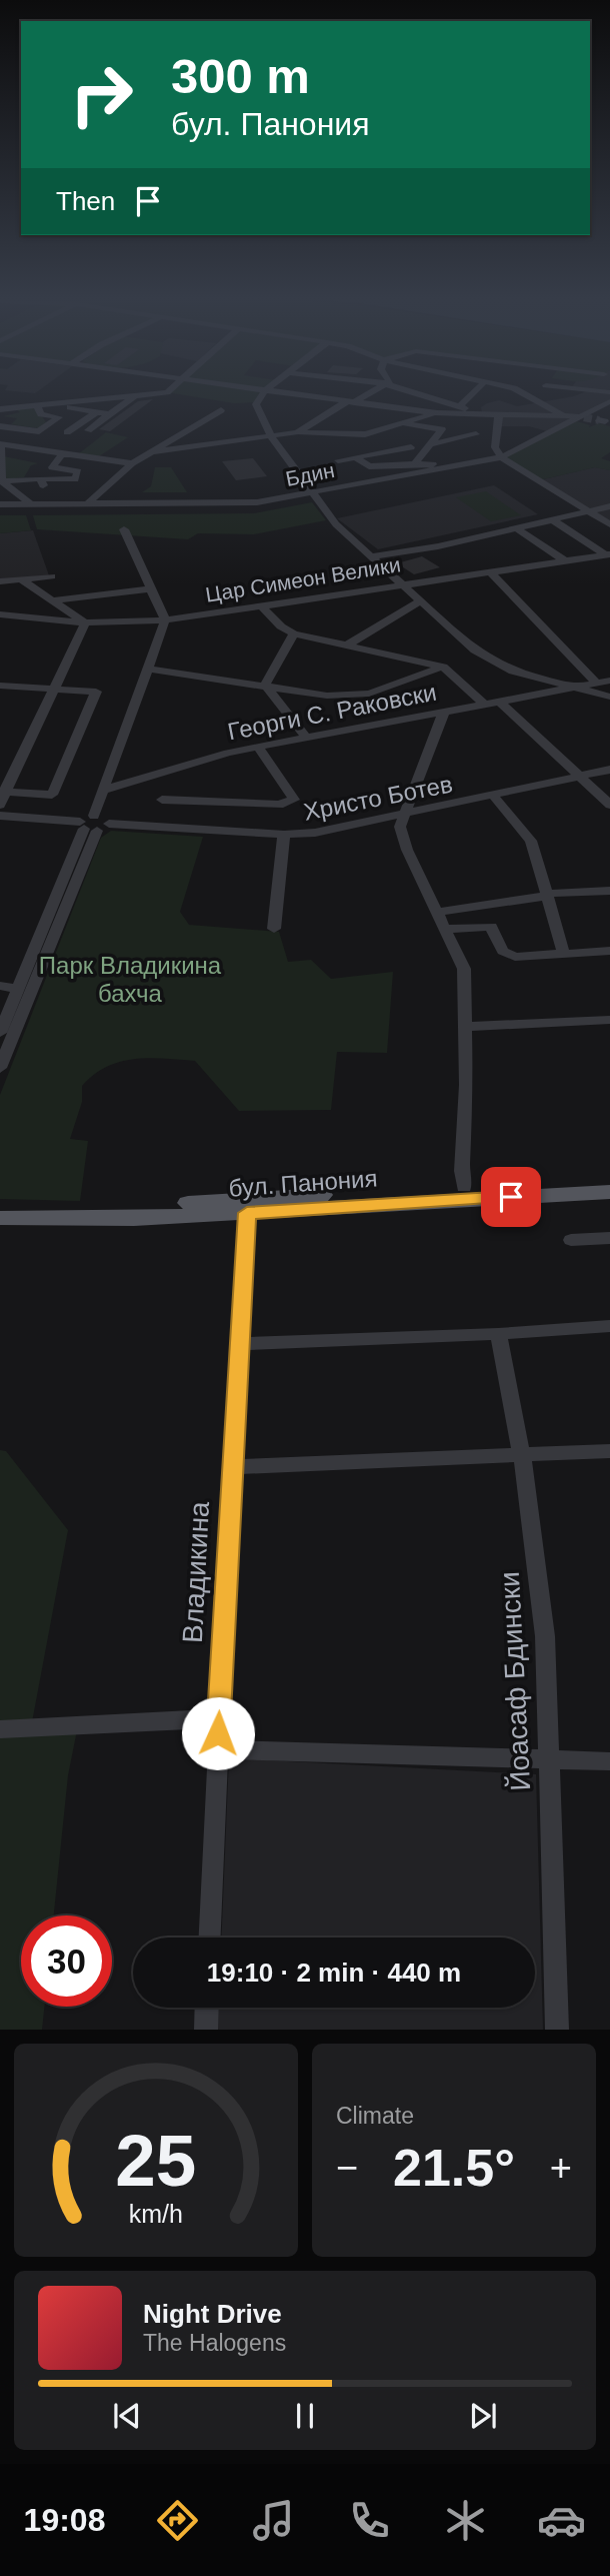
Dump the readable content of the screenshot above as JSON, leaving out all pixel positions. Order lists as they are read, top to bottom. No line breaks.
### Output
{"streets":{"main road":["бул. Панония"],"street":["Бдин","Цар Симеон Велики","Георги С. Раковски","Христо Ботев","Владикина","Йоасаф Бдински"]},"crossings":[["бул. Панония","Владикина"]],"parks":["Парк Владикина бахча"],"page":{"turn":["300 m","бул. Панония"],"then":"Then","limit":"30","trip":"19:10 · 2 min · 440 m","tile":"Climate","heat":["−","21.5°","+"],"song":["Night Drive","The Halogens"],"tabs":"19:08","gauge":["25","km/h"]}}
